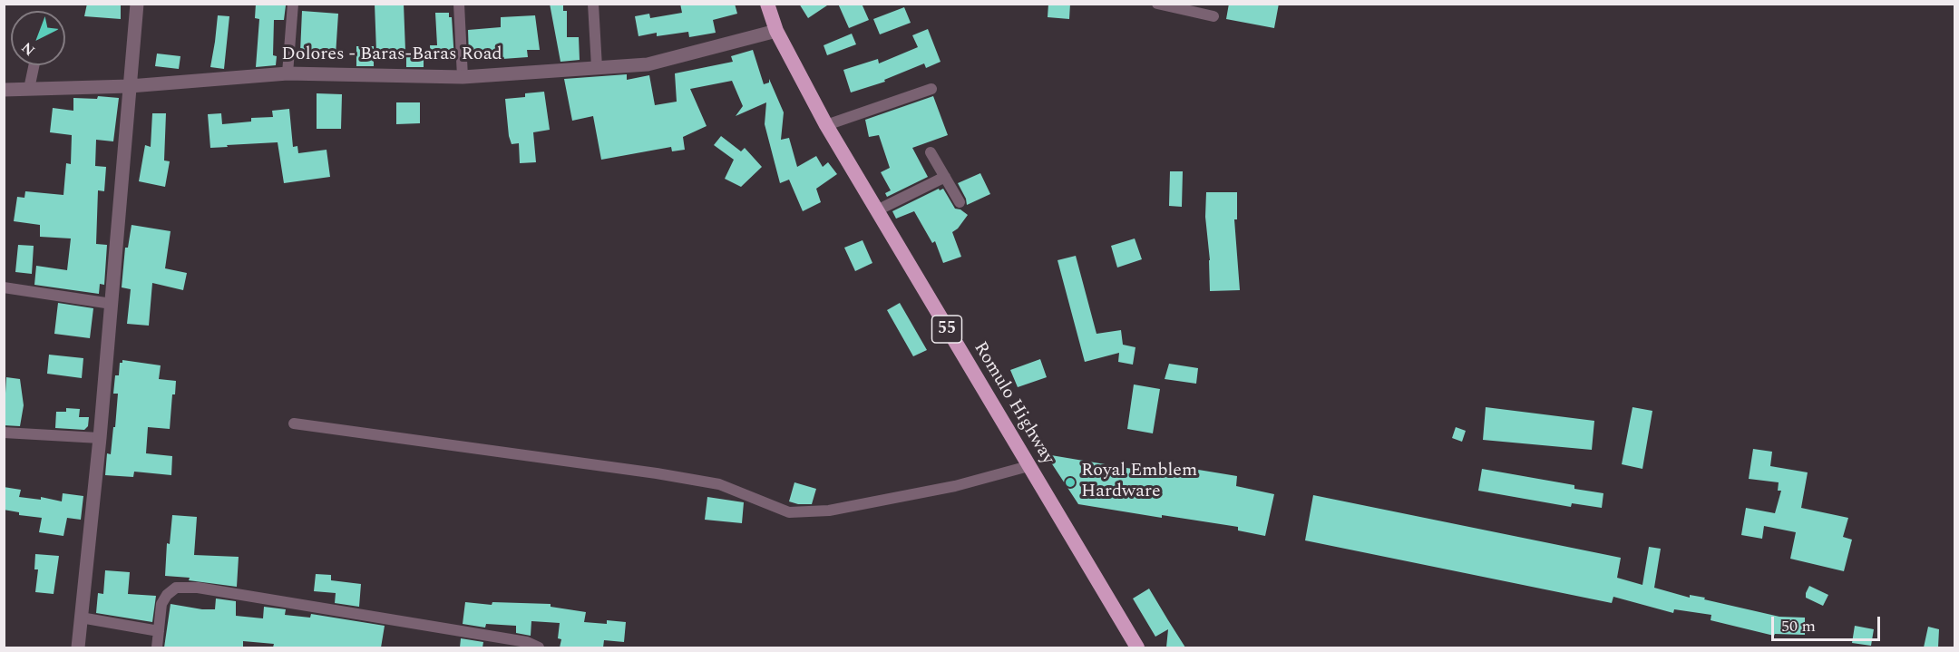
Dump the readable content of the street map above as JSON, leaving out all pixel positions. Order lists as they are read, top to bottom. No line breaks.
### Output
{"streets":{"highway":["55","Romulo Highway"],"street":["Dolores - Baras-Baras Road"]},"crossings":[["Dolores - Baras-Baras Road","Romulo Highway"]],"places":["Royal Emblem Hardware"],"scale_bar":"50 m","north":"bottom left"}
